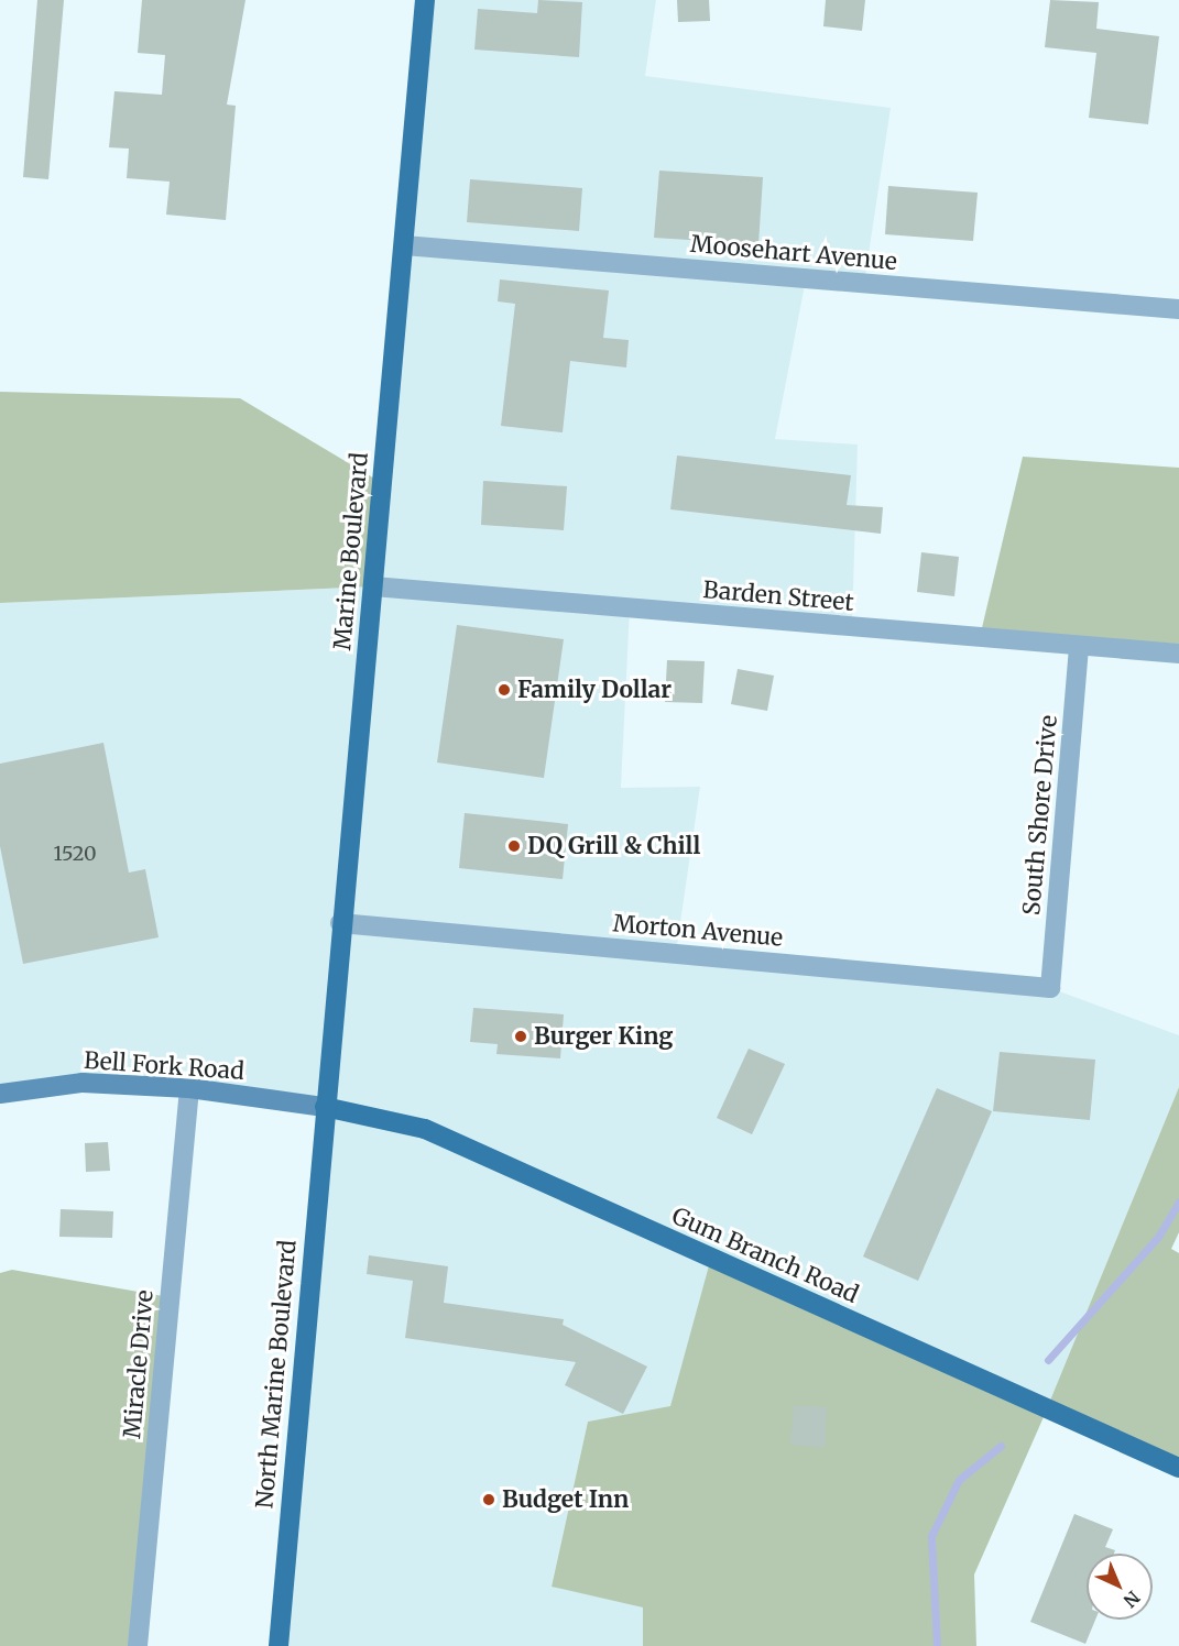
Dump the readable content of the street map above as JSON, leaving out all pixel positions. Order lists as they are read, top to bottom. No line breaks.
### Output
{"streets":{"main road":["Marine Boulevard","Bell Fork Road","Gum Branch Road","North Marine Boulevard"],"street":["Moosehart Avenue","Barden Street","South Shore Drive","Morton Avenue","Miracle Drive"]},"crossings":[["Moosehart Avenue","Marine Boulevard"],["Marine Boulevard","Barden Street"],["Marine Boulevard","Morton Avenue"],["Marine Boulevard","Bell Fork Road"],["Marine Boulevard","Gum Branch Road"],["Marine Boulevard","North Marine Boulevard"],["Barden Street","South Shore Drive"],["South Shore Drive","Morton Avenue"],["Bell Fork Road","Gum Branch Road"],["Bell Fork Road","Miracle Drive"],["Bell Fork Road","North Marine Boulevard"],["Gum Branch Road","North Marine Boulevard"]],"places":["Family Dollar","DQ Grill & Chill","Burger King","Budget Inn"],"house_numbers":["1520"],"north":"bottom right"}
